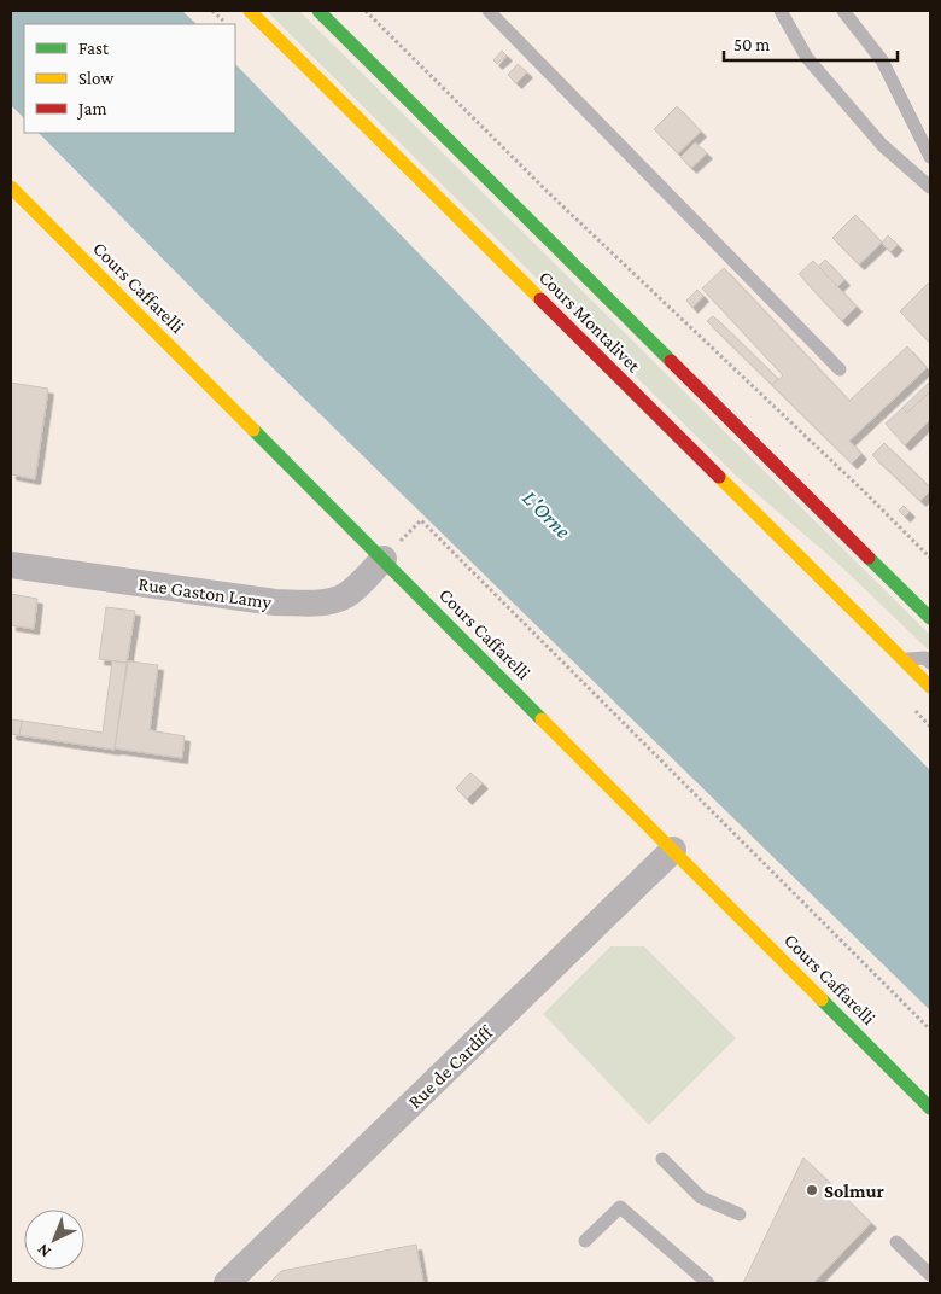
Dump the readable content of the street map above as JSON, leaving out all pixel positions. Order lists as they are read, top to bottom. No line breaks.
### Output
{"streets":{"main road":["Cours Caffarelli","Cours Montalivet"],"street":["Rue Gaston Lamy","Rue de Cardiff"]},"crossings":[["Cours Caffarelli","Rue Gaston Lamy"],["Cours Caffarelli","Rue de Cardiff"]],"water":["L'Orne"],"places":["Solmur"],"legend":["Fast","Slow","Jam"],"scale_bar":"50 m","north":"bottom left"}
